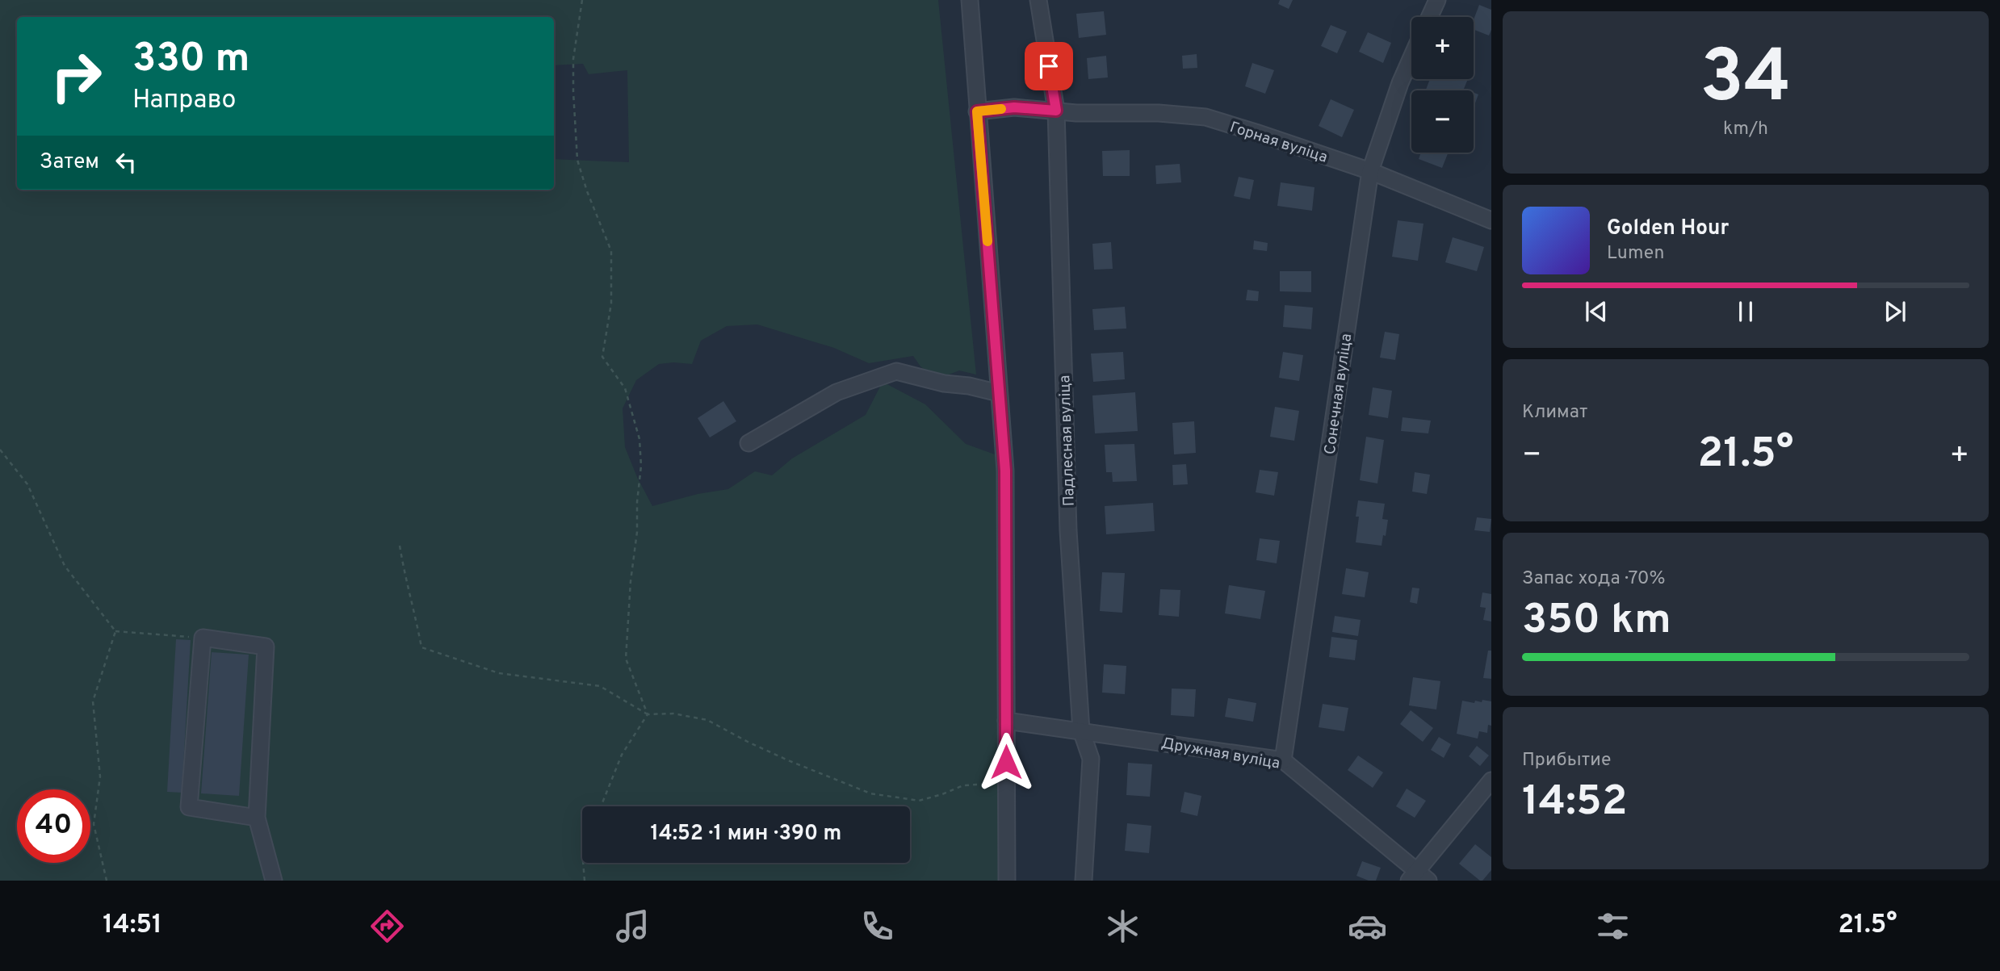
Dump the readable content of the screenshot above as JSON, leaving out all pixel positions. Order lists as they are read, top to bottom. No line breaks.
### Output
{"streets":{"street":["Горная вуліца","Сонечная вуліца","Падлесная вуліца","Дружная вуліца"]},"crossings":[["Горная вуліца","Сонечная вуліца"],["Горная вуліца","Падлесная вуліца"],["Сонечная вуліца","Дружная вуліца"],["Падлесная вуліца","Дружная вуліца"]],"page":{"tile":[["34","km/h"],"Климат",["Запас хода · 70%","350 km"],["Прибытие","14:52"]],"map_buttons":["+","−"],"turn":["330 m","Направо"],"then":"Затем","song":["Golden Hour","Lumen"],"heat":["−","21.5°","+"],"limit":"40","trip":"14:52 · 1 мин · 390 m","tabs":["14:51","21.5°"]}}
